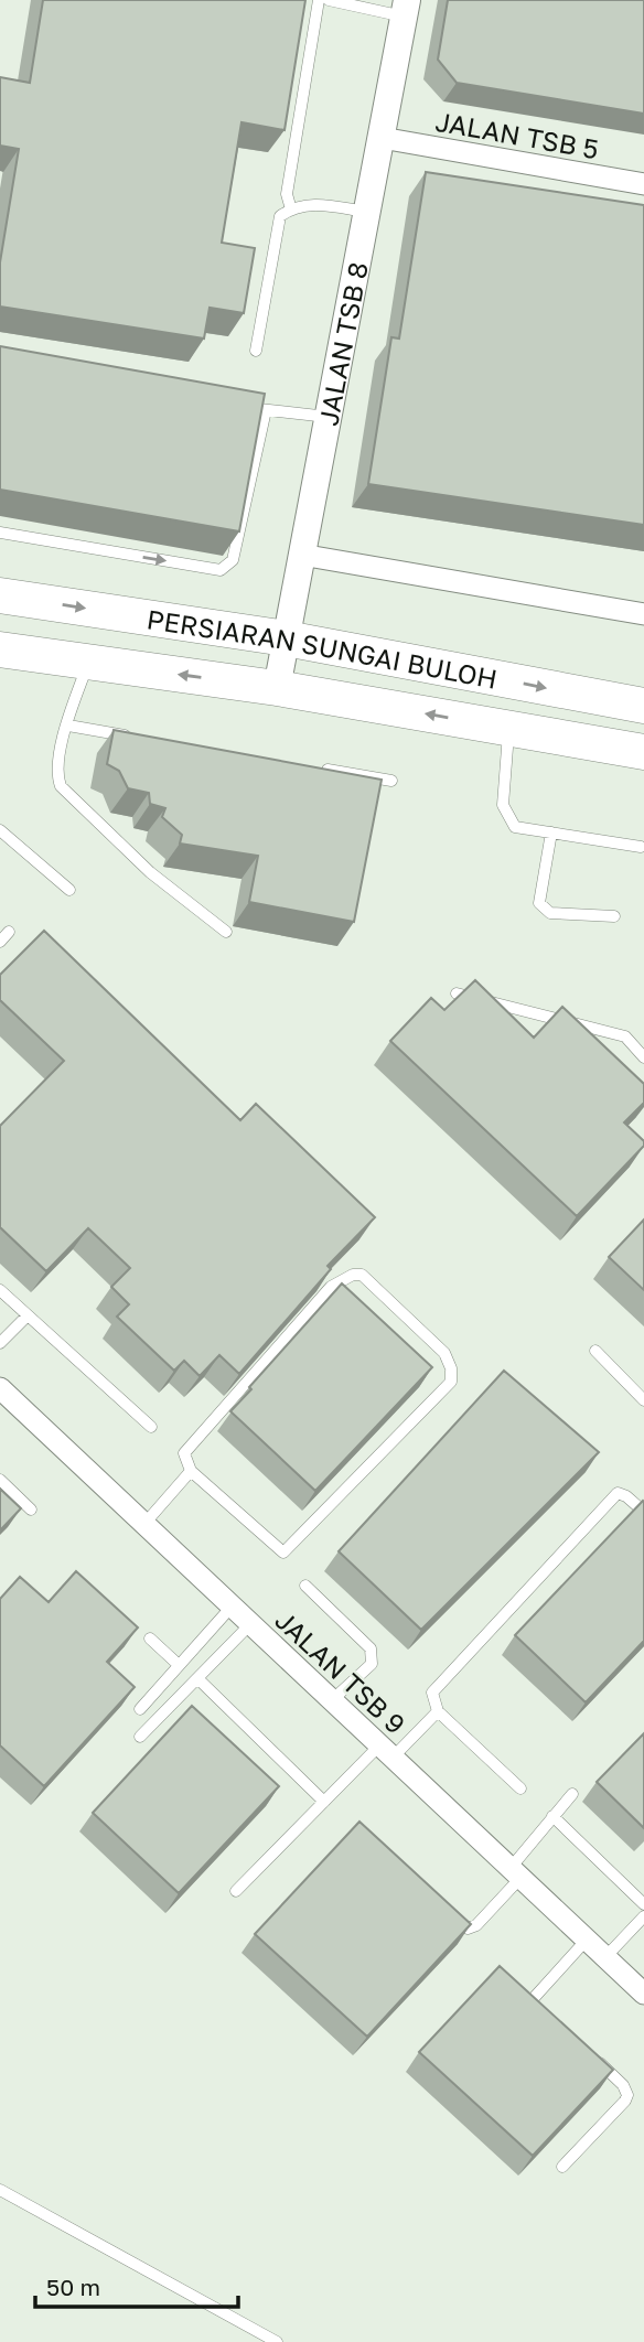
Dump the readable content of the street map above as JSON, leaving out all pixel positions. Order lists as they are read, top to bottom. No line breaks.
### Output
{"streets":{"main road":["PERSIARAN SUNGAI BULOH"],"street":["JALAN TSB 5","JALAN TSB 8","JALAN TSB 9"]},"crossings":[["JALAN TSB 5","JALAN TSB 8"],["JALAN TSB 8","PERSIARAN SUNGAI BULOH"]],"scale_bar":"50 m"}
